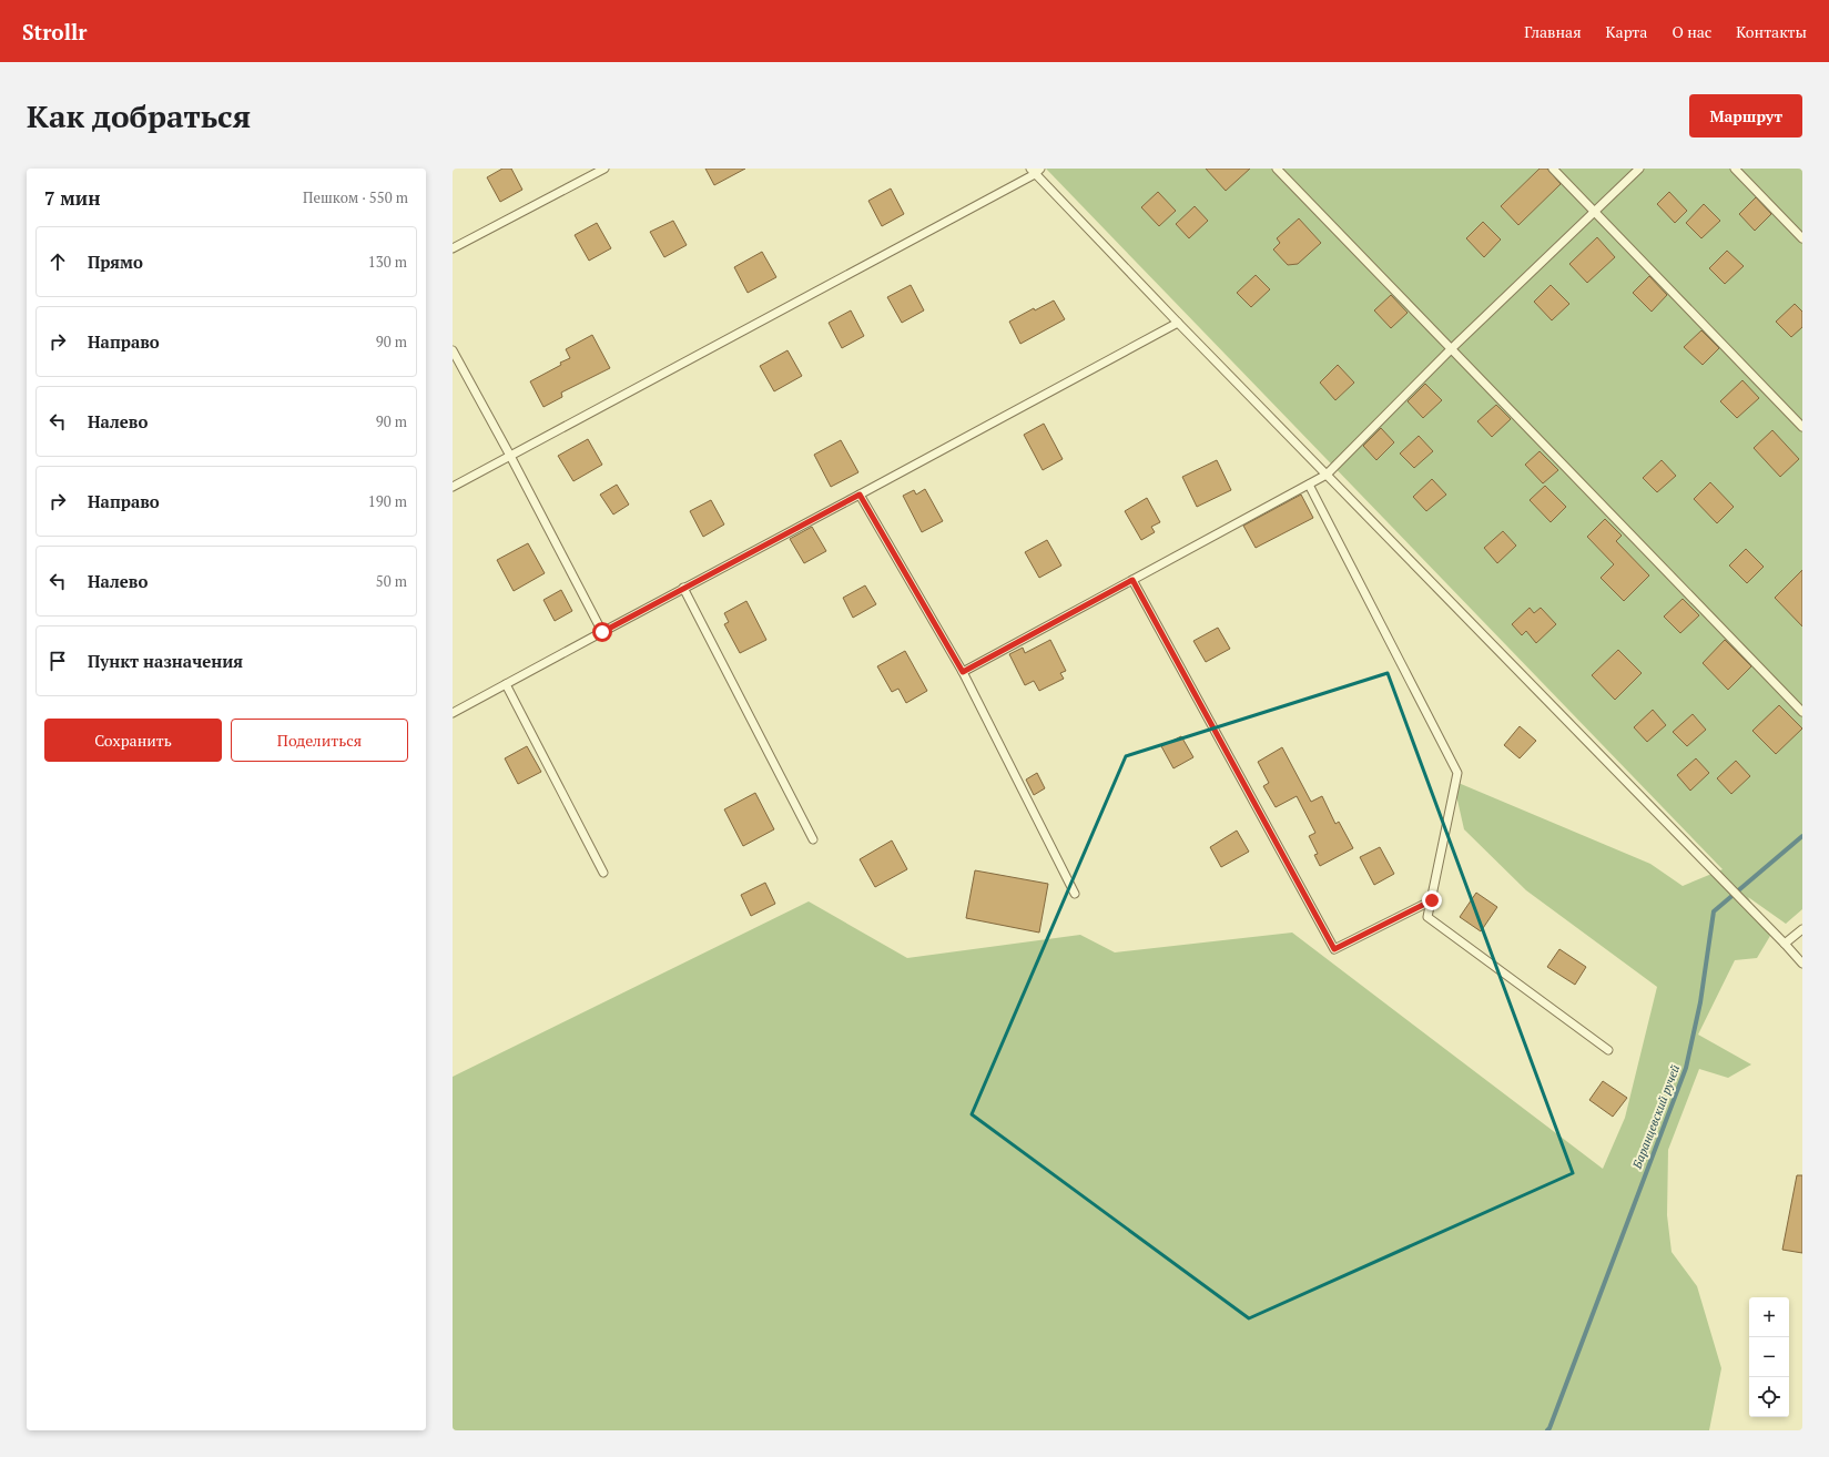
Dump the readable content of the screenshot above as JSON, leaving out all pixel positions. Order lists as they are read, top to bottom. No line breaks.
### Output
{"water":["Баранцевский ручей"],"page":{"header":"Strollr","nav":["Главная","Карта","О нас","Контакты"],"buttons":["Маршрут",["Сохранить","Поделиться"]],"title":"Как добраться","heading":["7 мин","Пешком · 550 m"],"list":[["Прямо","130 m"],["Направо","90 m"],["Налево","90 m"],["Направо","190 m"],["Налево","50 m"],"Пункт назначения"],"map_buttons":["+","−"]}}
